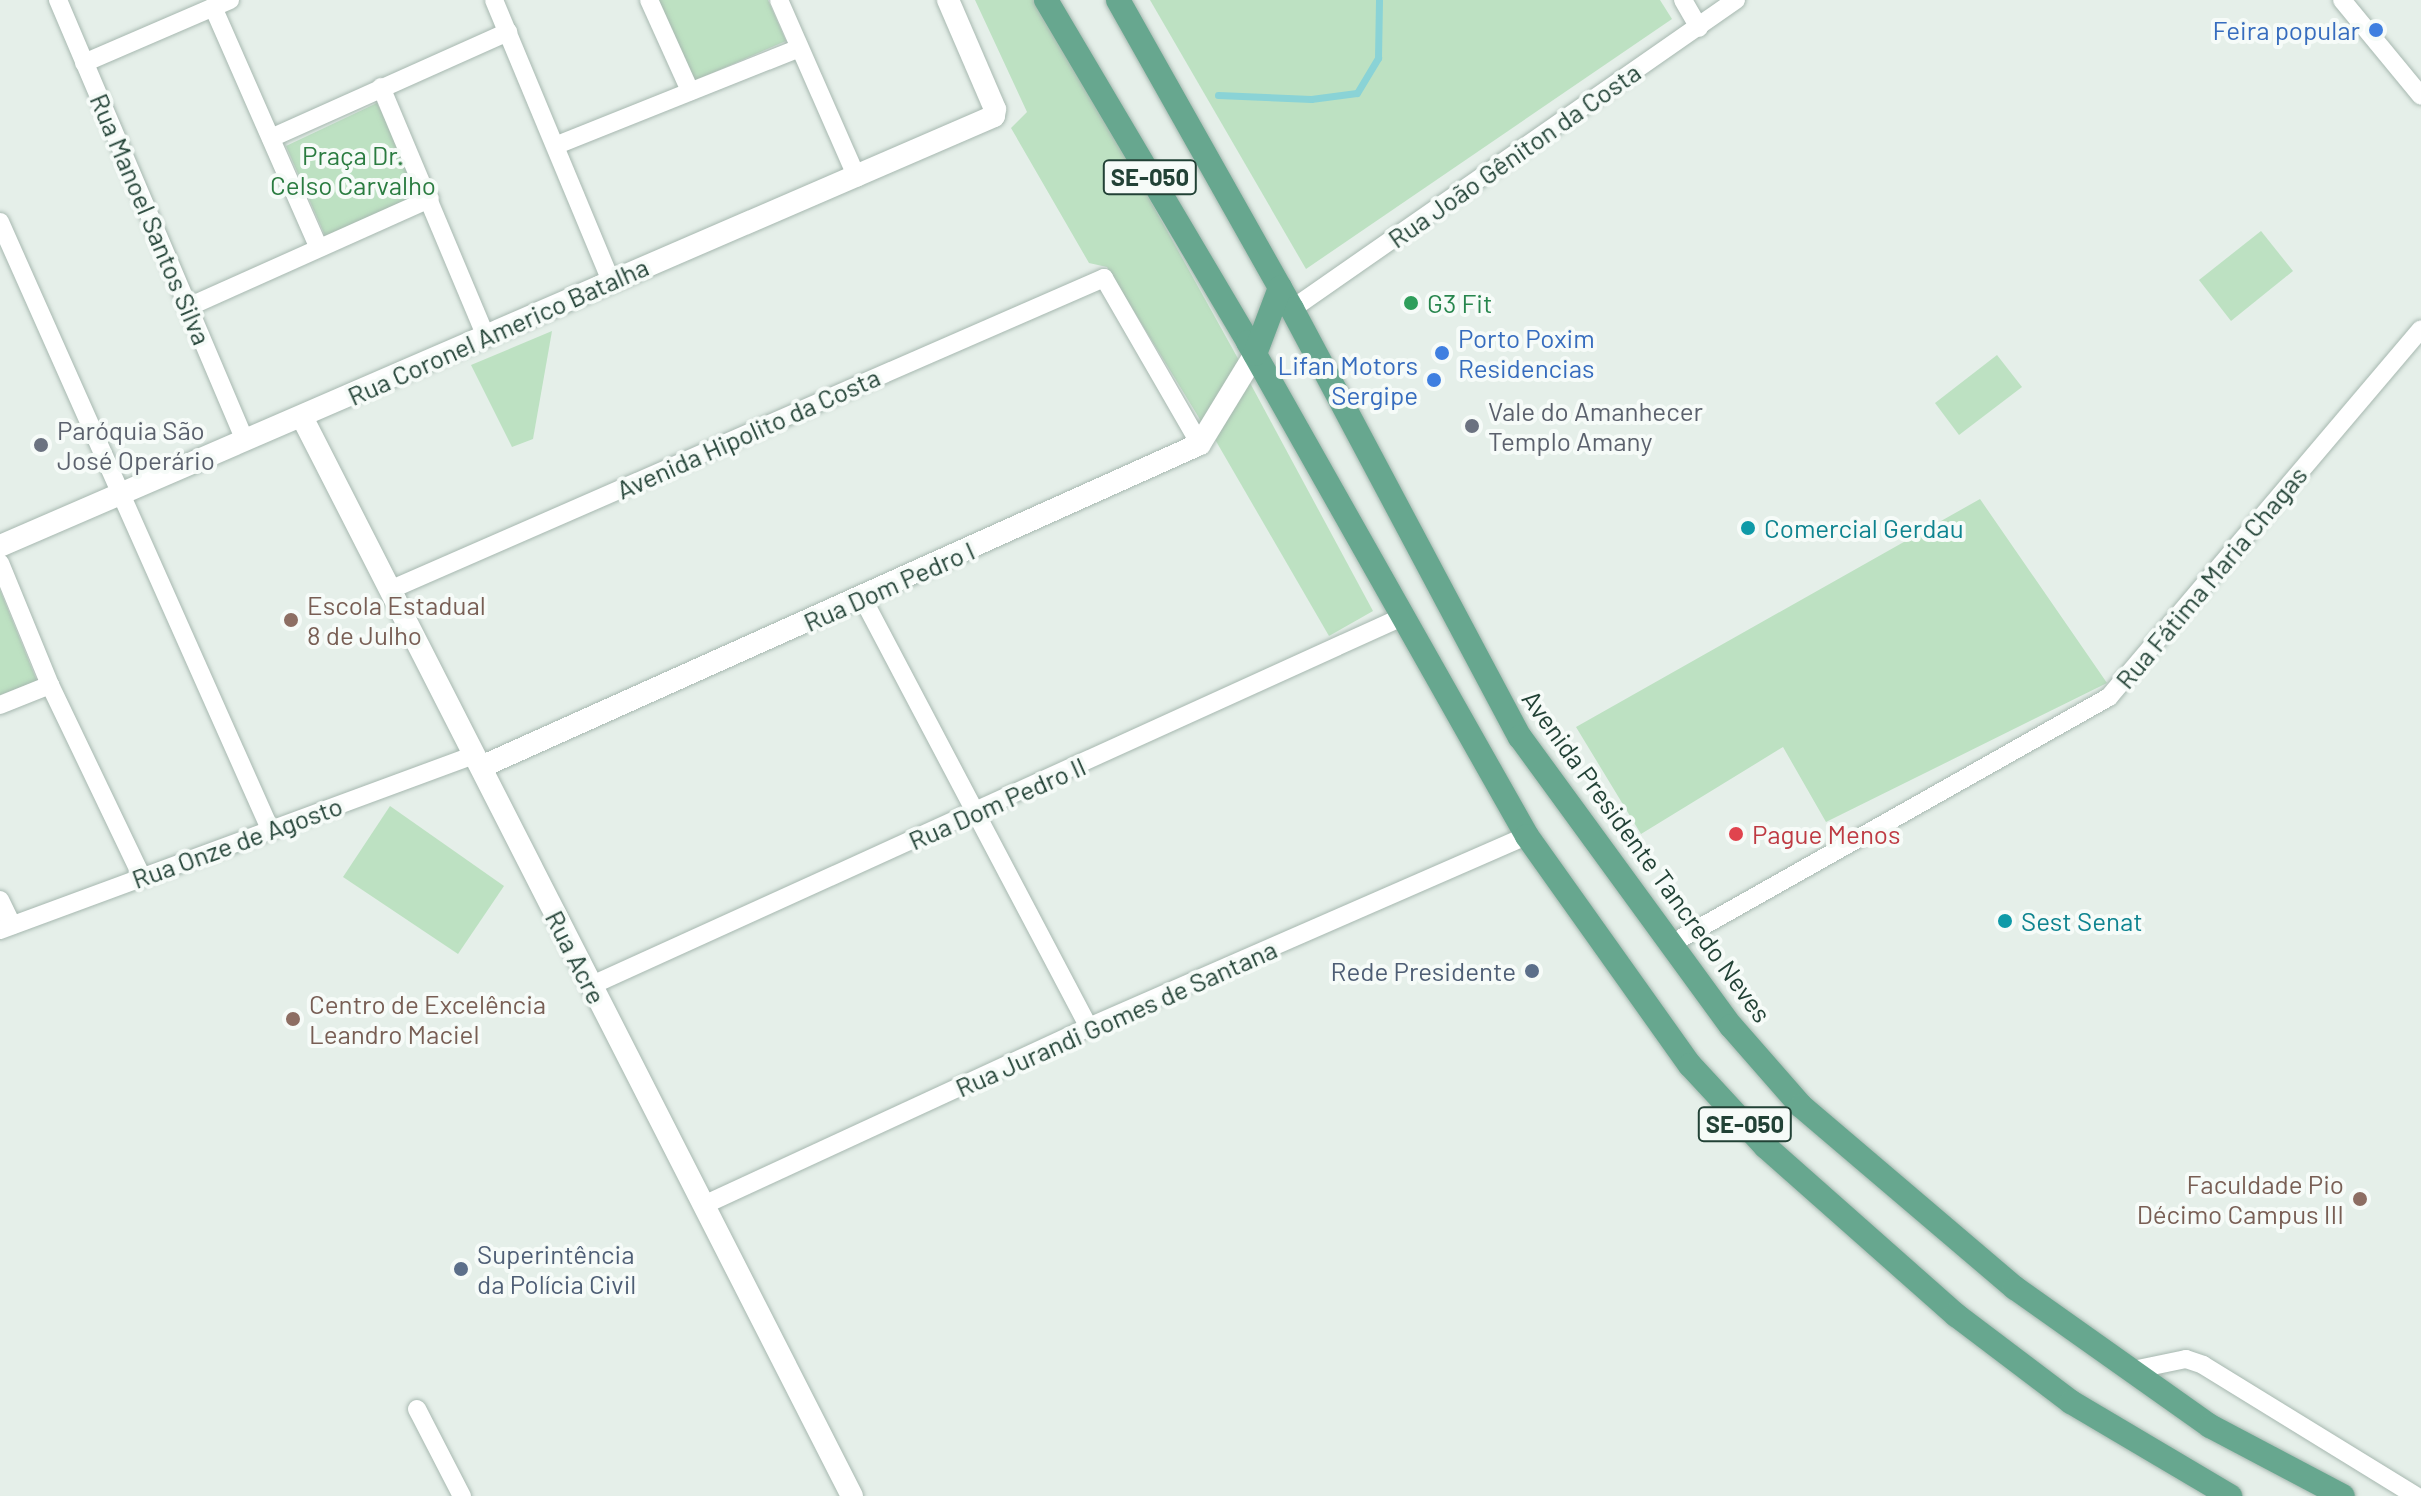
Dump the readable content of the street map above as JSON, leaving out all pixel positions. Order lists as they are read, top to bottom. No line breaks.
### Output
{"streets":{"main road":["SE-050","Avenida Presidente Tancredo Neves"],"street":["Rua João Gêniton da Costa","Rua Manoel Santos Silva","Rua Coronel Americo Batalha","Avenida Hipolito da Costa","Rua Fátima Maria Chagas","Rua Dom Pedro I","Rua Dom Pedro II","Rua Onze de Agosto","Rua Acre","Rua Jurandi Gomes de Santana"]},"crossings":[["Rua João Gêniton da Costa","Avenida Presidente Tancredo Neves"],["SE-050","Rua Dom Pedro II"],["SE-050","Rua Jurandi Gomes de Santana"],["Rua Manoel Santos Silva","Rua Coronel Americo Batalha"],["Rua Coronel Americo Batalha","Rua Acre"],["Avenida Hipolito da Costa","Rua Dom Pedro I"],["Avenida Hipolito da Costa","Rua Acre"],["Rua Fátima Maria Chagas","Avenida Presidente Tancredo Neves"],["Rua Dom Pedro I","Rua Onze de Agosto"],["Rua Dom Pedro I","Rua Acre"],["Rua Dom Pedro II","Rua Acre"],["Rua Onze de Agosto","Rua Acre"],["Rua Acre","Rua Jurandi Gomes de Santana"]],"parks":["Praça Dr. Celso Carvalho"],"places":["Feira popular","G3 Fit","Porto Poxim Residencias","Lifan Motors Sergipe","Vale do Amanhecer Templo Amany","Paróquia São José Operário","Comercial Gerdau","Escola Estadual 8 de Julho","Pague Menos","Sest Senat","Rede Presidente","Centro de Excelência Leandro Maciel","Faculdade Pio Décimo Campus III","Superintência da Polícia Civil"]}
